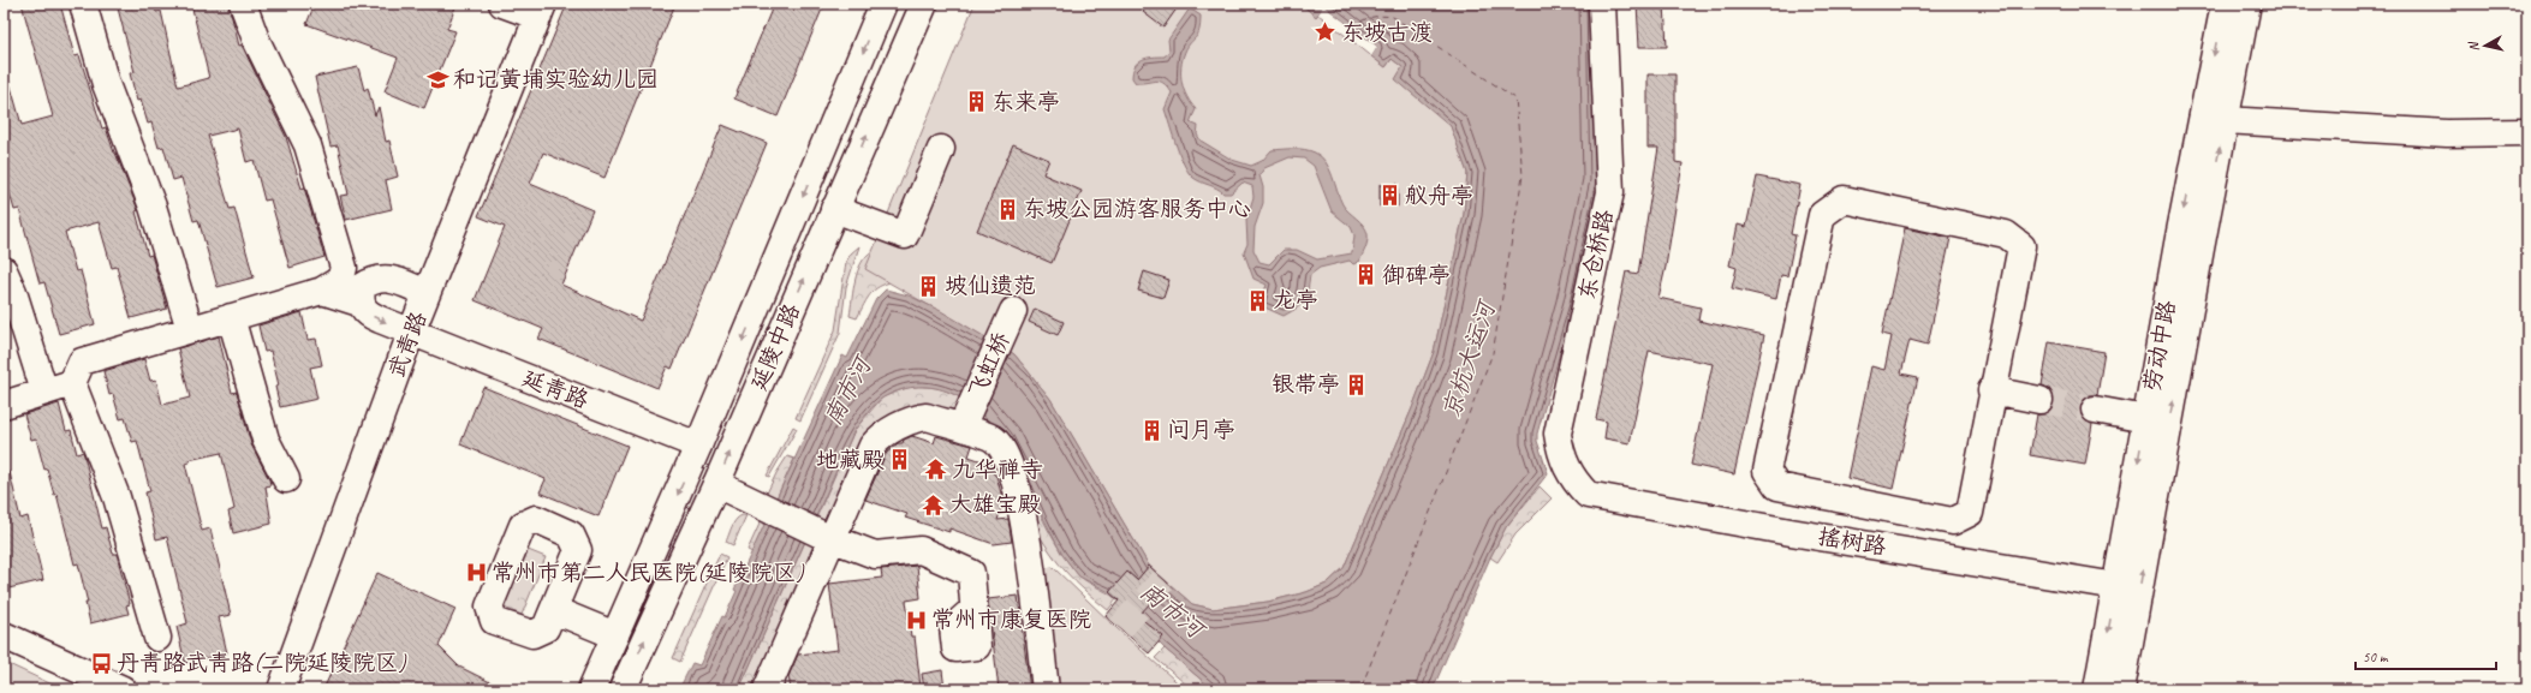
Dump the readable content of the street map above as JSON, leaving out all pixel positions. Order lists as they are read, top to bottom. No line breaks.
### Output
{"streets":{"main road":["东仓桥路","武青路","劳动中路","延陵中路","飞虹桥","延青路","摇树路"]},"crossings":[["东仓桥路","摇树路"],["武青路","延青路"],["劳动中路","摇树路"],["延陵中路","延青路"]],"water":["京杭大运河","南市河"],"places":{"place":["东坡古渡"],"school or university":["和记黄埔实验幼儿园"],"building":["东来亭","舣舟亭","东坡公园游客服务中心","御碑亭","坡仙遗范","龙亭","银带亭","问月亭","地藏殿"],"temple":["九华禅寺","大雄宝殿"],"hospital":["常州市第二人民医院(延陵院区)","常州市康复医院"],"bus stop":["丹青路武青路(二院延陵院区)"]},"scale_bar":"50 m","north":"left"}
